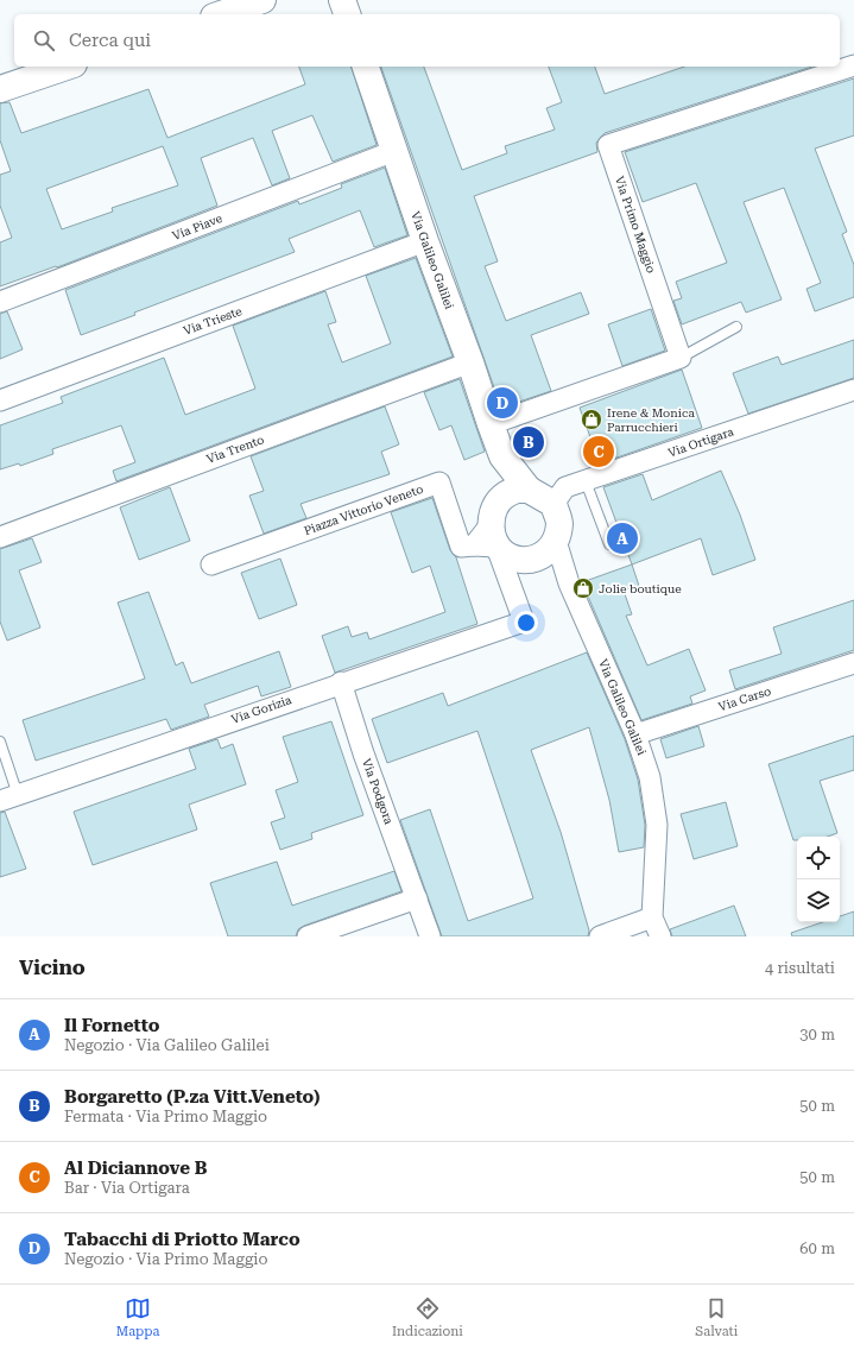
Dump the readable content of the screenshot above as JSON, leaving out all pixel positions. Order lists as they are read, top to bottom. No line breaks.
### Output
{"streets":{"street":["Via Primo Maggio","Via Piave","Via Galileo Galilei","Via Trieste","Via Ortigara","Via Trento","Piazza Vittorio Veneto","Via Carso","Via Gorizia","Via Podgora"]},"crossings":[["Via Piave","Via Galileo Galilei"],["Via Galileo Galilei","Via Trieste"],["Via Galileo Galilei","Via Ortigara"],["Via Galileo Galilei","Via Trento"],["Via Galileo Galilei","Piazza Vittorio Veneto"],["Via Galileo Galilei","Via Carso"],["Via Galileo Galilei","Via Gorizia"],["Via Ortigara","Piazza Vittorio Veneto"],["Via Ortigara","Via Gorizia"],["Piazza Vittorio Veneto","Via Gorizia"],["Via Gorizia","Via Podgora"]],"places":{"shop":["Irene & Monica Parrucchieri","Jolie boutique"]},"page":{"search":"Cerca qui","pins":["D","B","C","A"],"heading":["Vicino","4 risultati"],"list":[{"mark":"A","name":"Il Fornetto","note":"Negozio · Via Galileo Galilei","value":"30 m"},{"mark":"B","name":"Borgaretto (P.za Vitt.Veneto)","note":"Fermata · Via Primo Maggio","value":"50 m"},{"mark":"C","name":"Al Diciannove B","note":"Bar · Via Ortigara","value":"50 m"},{"mark":"D","name":"Tabacchi di Priotto Marco","note":"Negozio · Via Primo Maggio","value":"60 m"}],"nav":["Mappa","Indicazioni","Salvati"]}}
